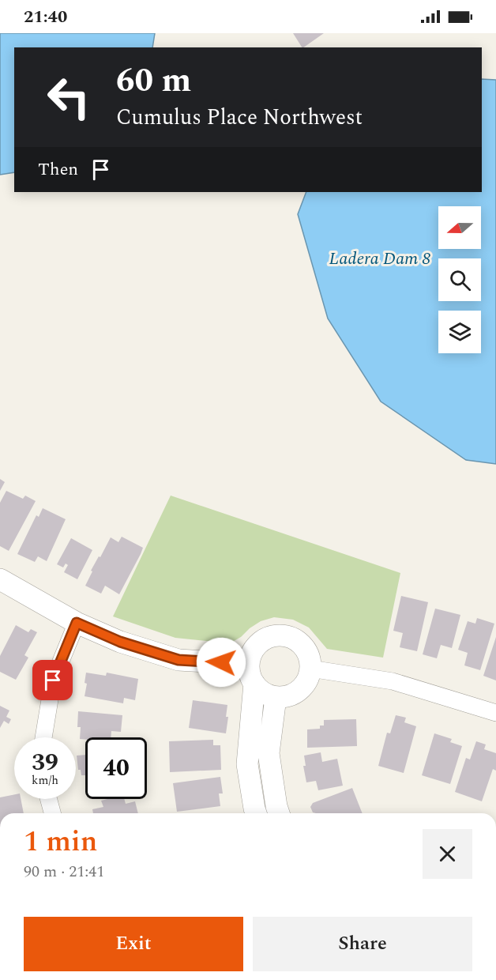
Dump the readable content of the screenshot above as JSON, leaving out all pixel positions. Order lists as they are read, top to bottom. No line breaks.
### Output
{"water":["Ladera Dam 8"],"north":"left","page":{"status":"21:40","turn":["60 m","Cumulus Place Northwest"],"then":"Then","speed":"39 km/h","limit":"40","heading":["1 min","90 m · 21:41"],"buttons":["Exit","Share"]}}
